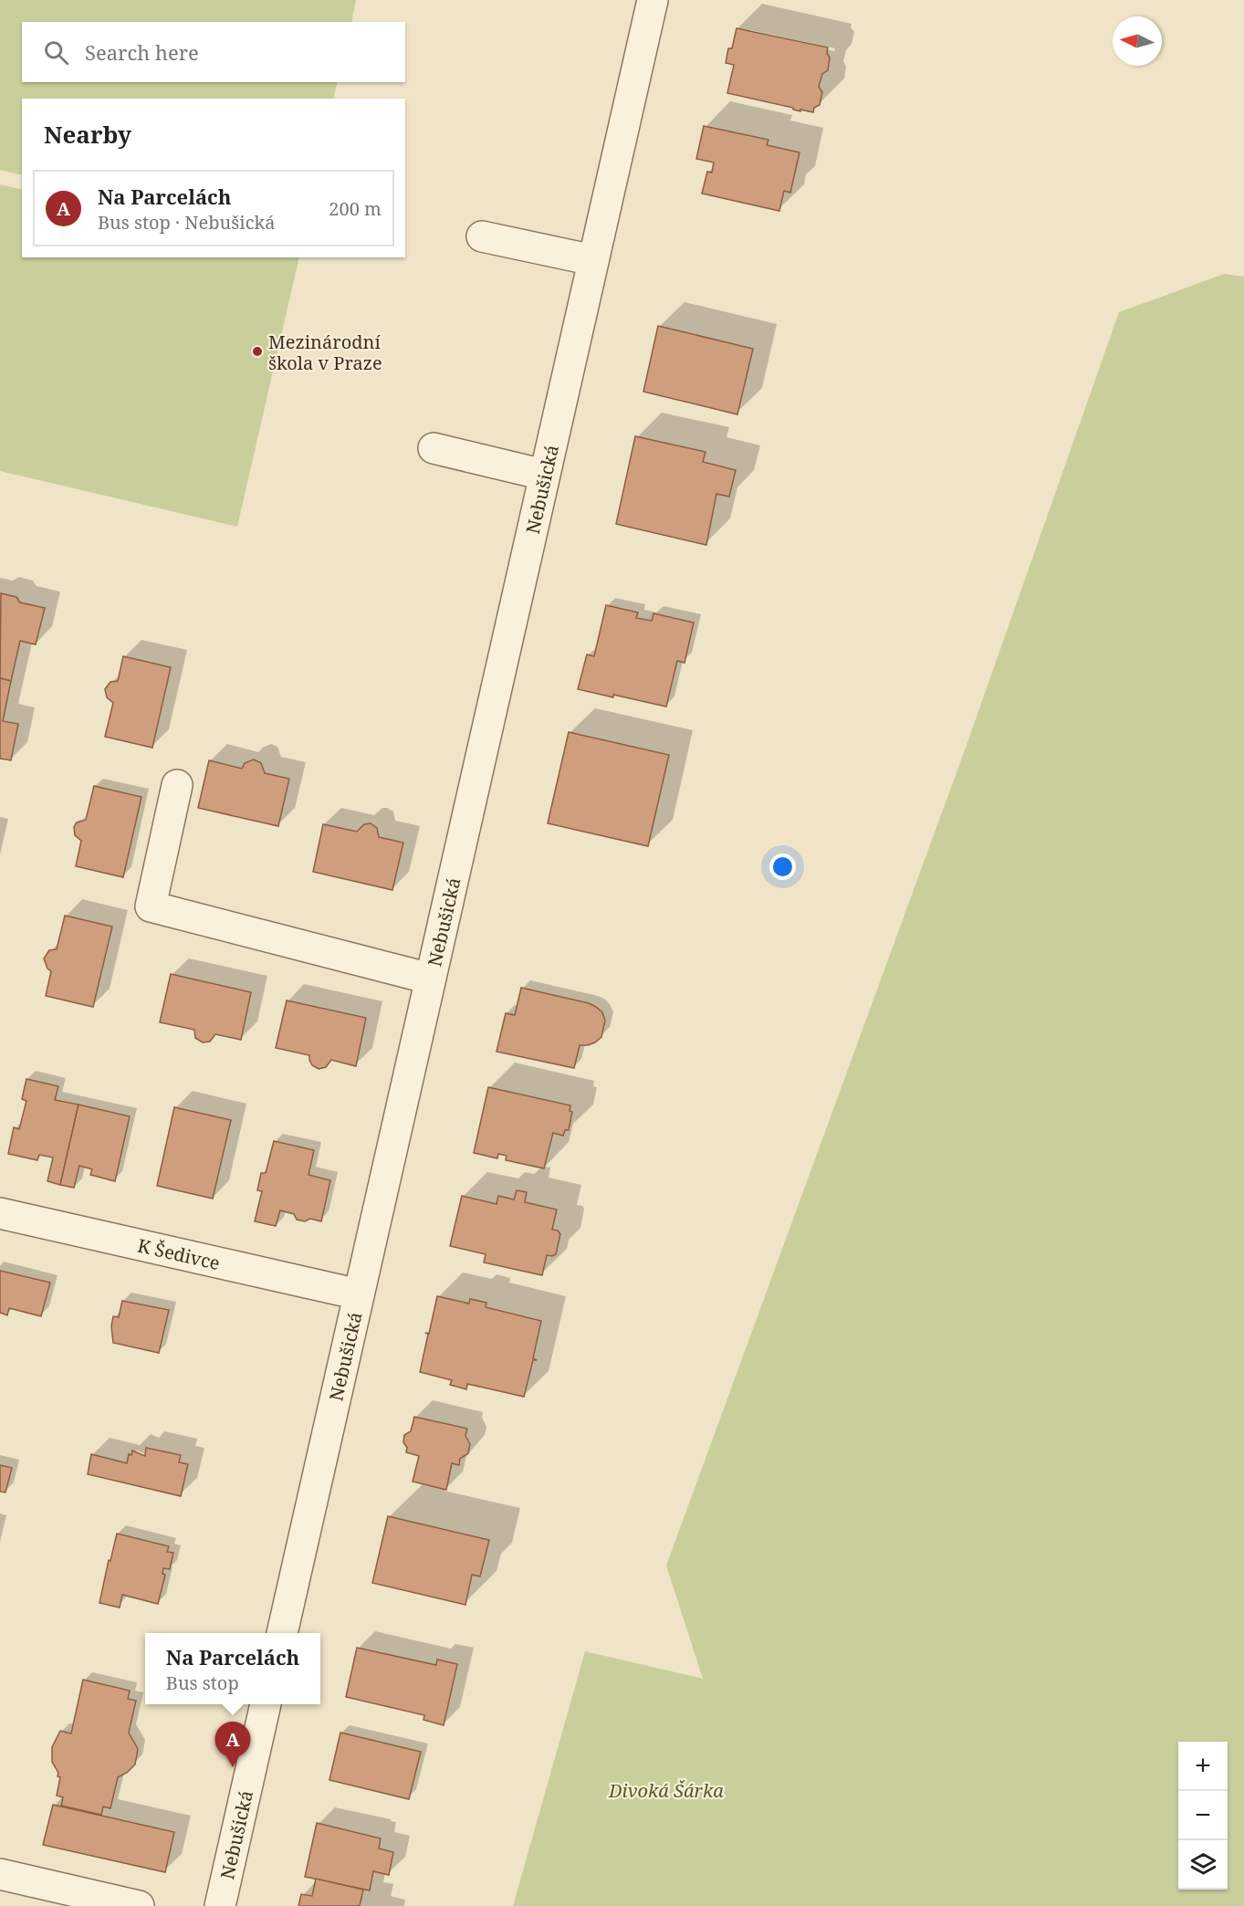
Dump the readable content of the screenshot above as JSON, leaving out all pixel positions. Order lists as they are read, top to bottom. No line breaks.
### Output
{"streets":{"street":["Nebušická","K Šedivce"]},"crossings":[["Nebušická","K Šedivce"]],"parks":["Divoká Šárka"],"places":["Mezinárodní škola v Praze"],"north":"left","page":{"search":"Search here","heading":"Nearby","list":[{"mark":"A","name":"Na Parcelách","note":"Bus stop · Nebušická","value":"200 m"}],"popup":["Na Parcelách","Bus stop"],"pins":"A","map_buttons":["+","−"]}}
